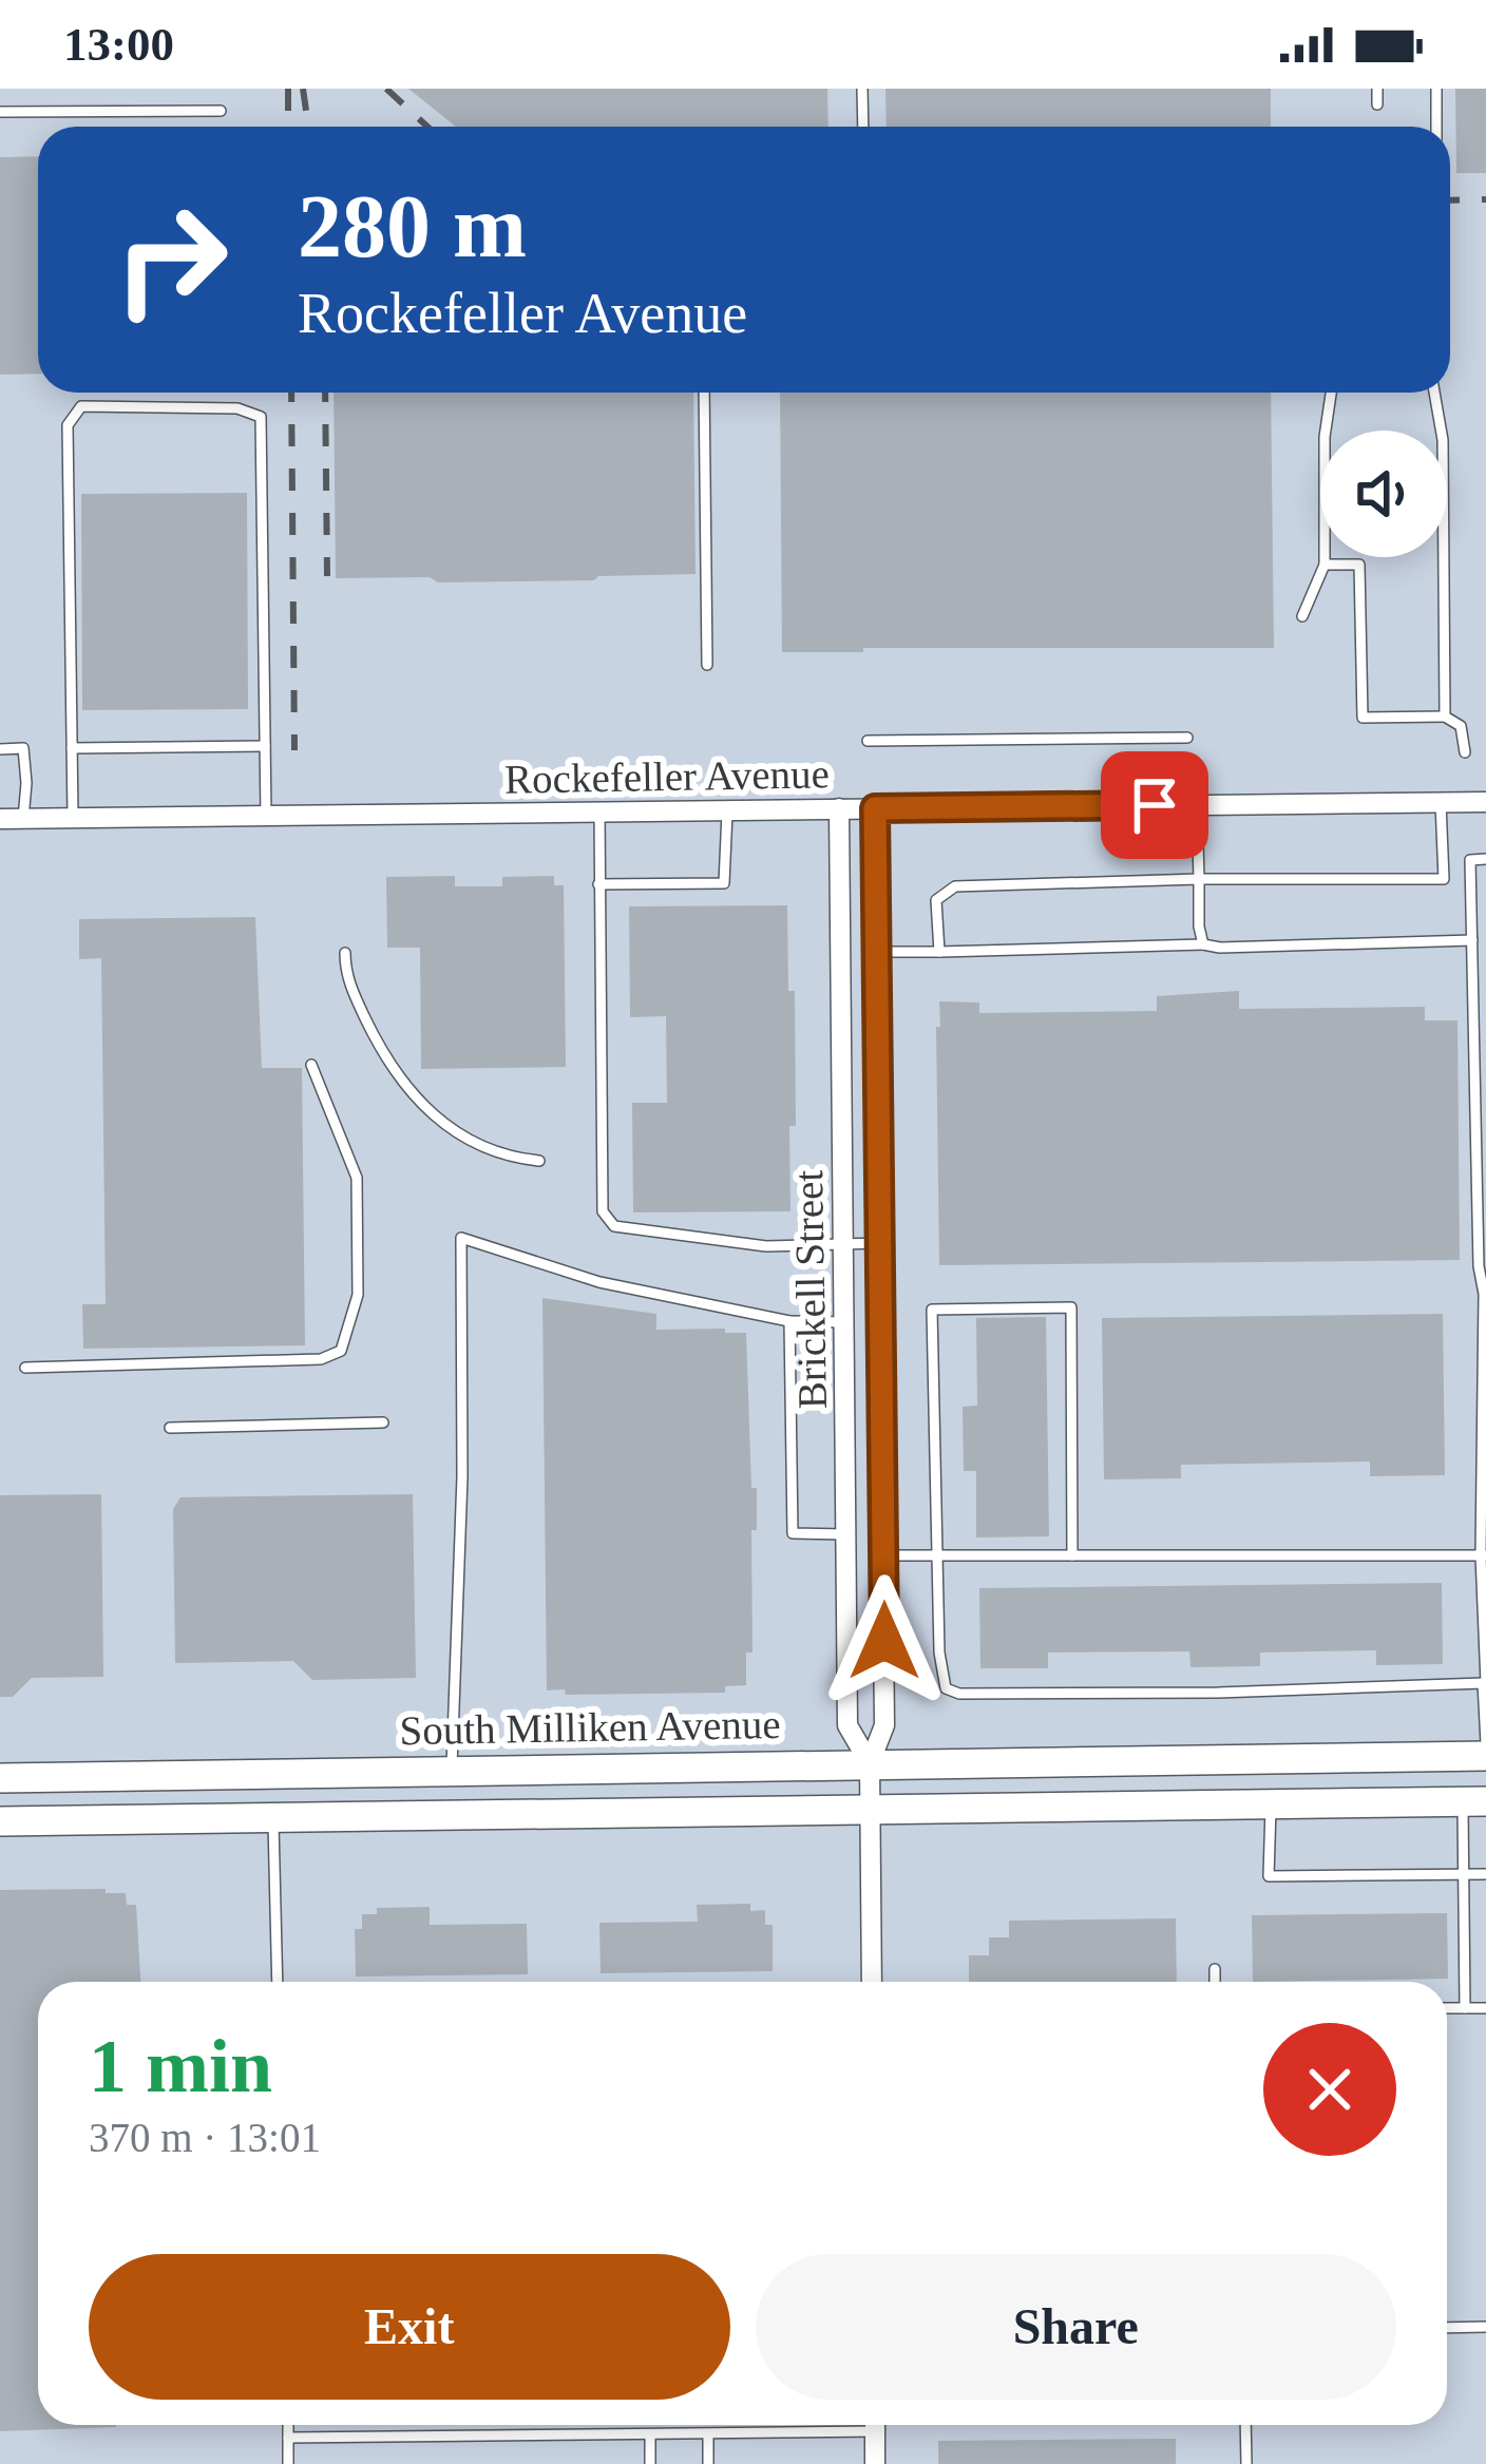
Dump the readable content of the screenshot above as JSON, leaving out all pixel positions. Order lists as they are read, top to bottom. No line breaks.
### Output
{"streets":{"main road":["South Milliken Avenue"],"street":["Rockefeller Avenue","Brickell Street"]},"crossings":[["Rockefeller Avenue","Brickell Street"],["Brickell Street","South Milliken Avenue"]],"page":{"status":"13:00","turn":["280 m","Rockefeller Avenue"],"heading":["1 min","370 m · 13:01"],"buttons":["Exit","Share"]}}
